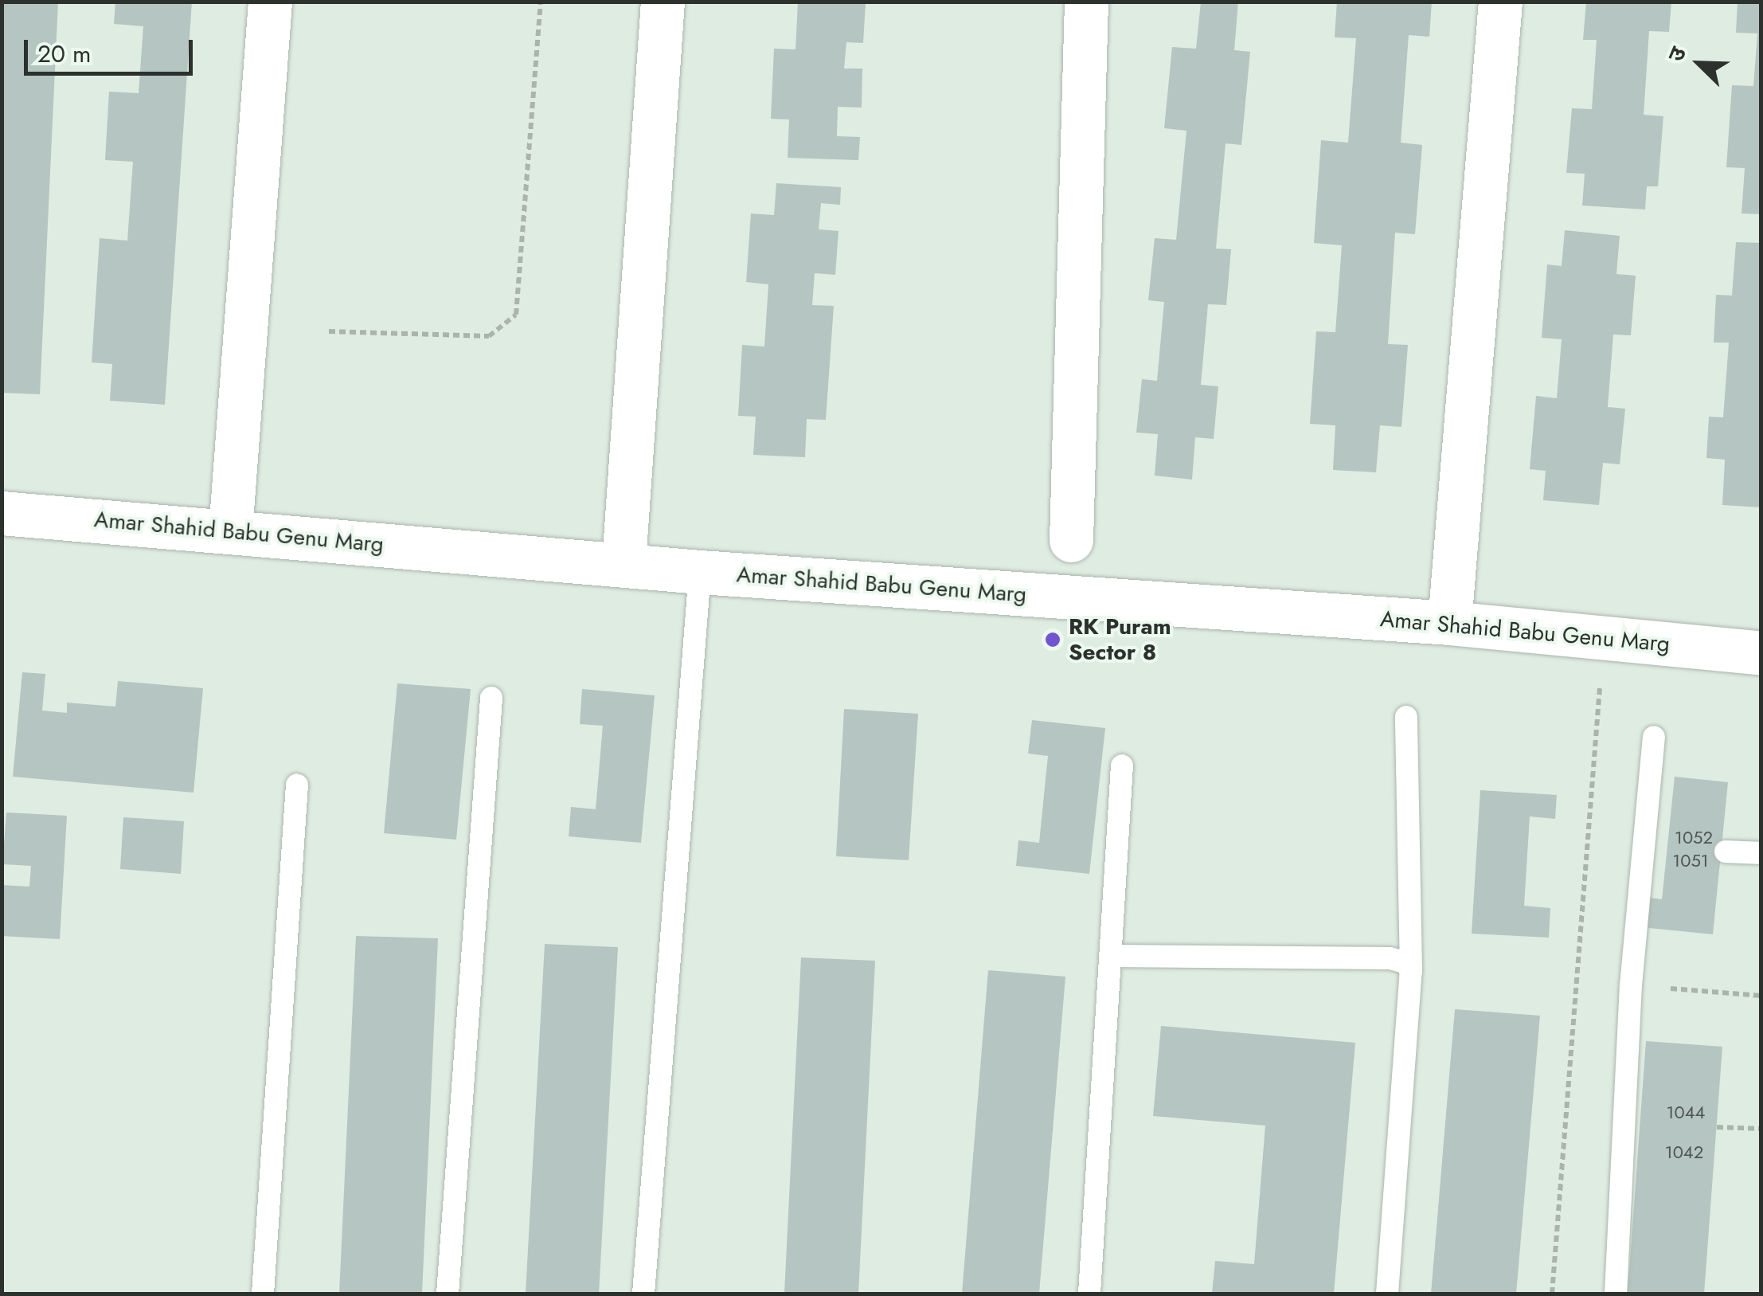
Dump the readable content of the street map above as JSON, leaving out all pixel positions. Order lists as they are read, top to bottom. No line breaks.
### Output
{"streets":{"street":["Amar Shahid Babu Genu Marg"]},"places":["RK Puram Sector 8"],"house_numbers":["1052","1051","1044","1042"],"scale_bar":"20 m","north":"top left"}
